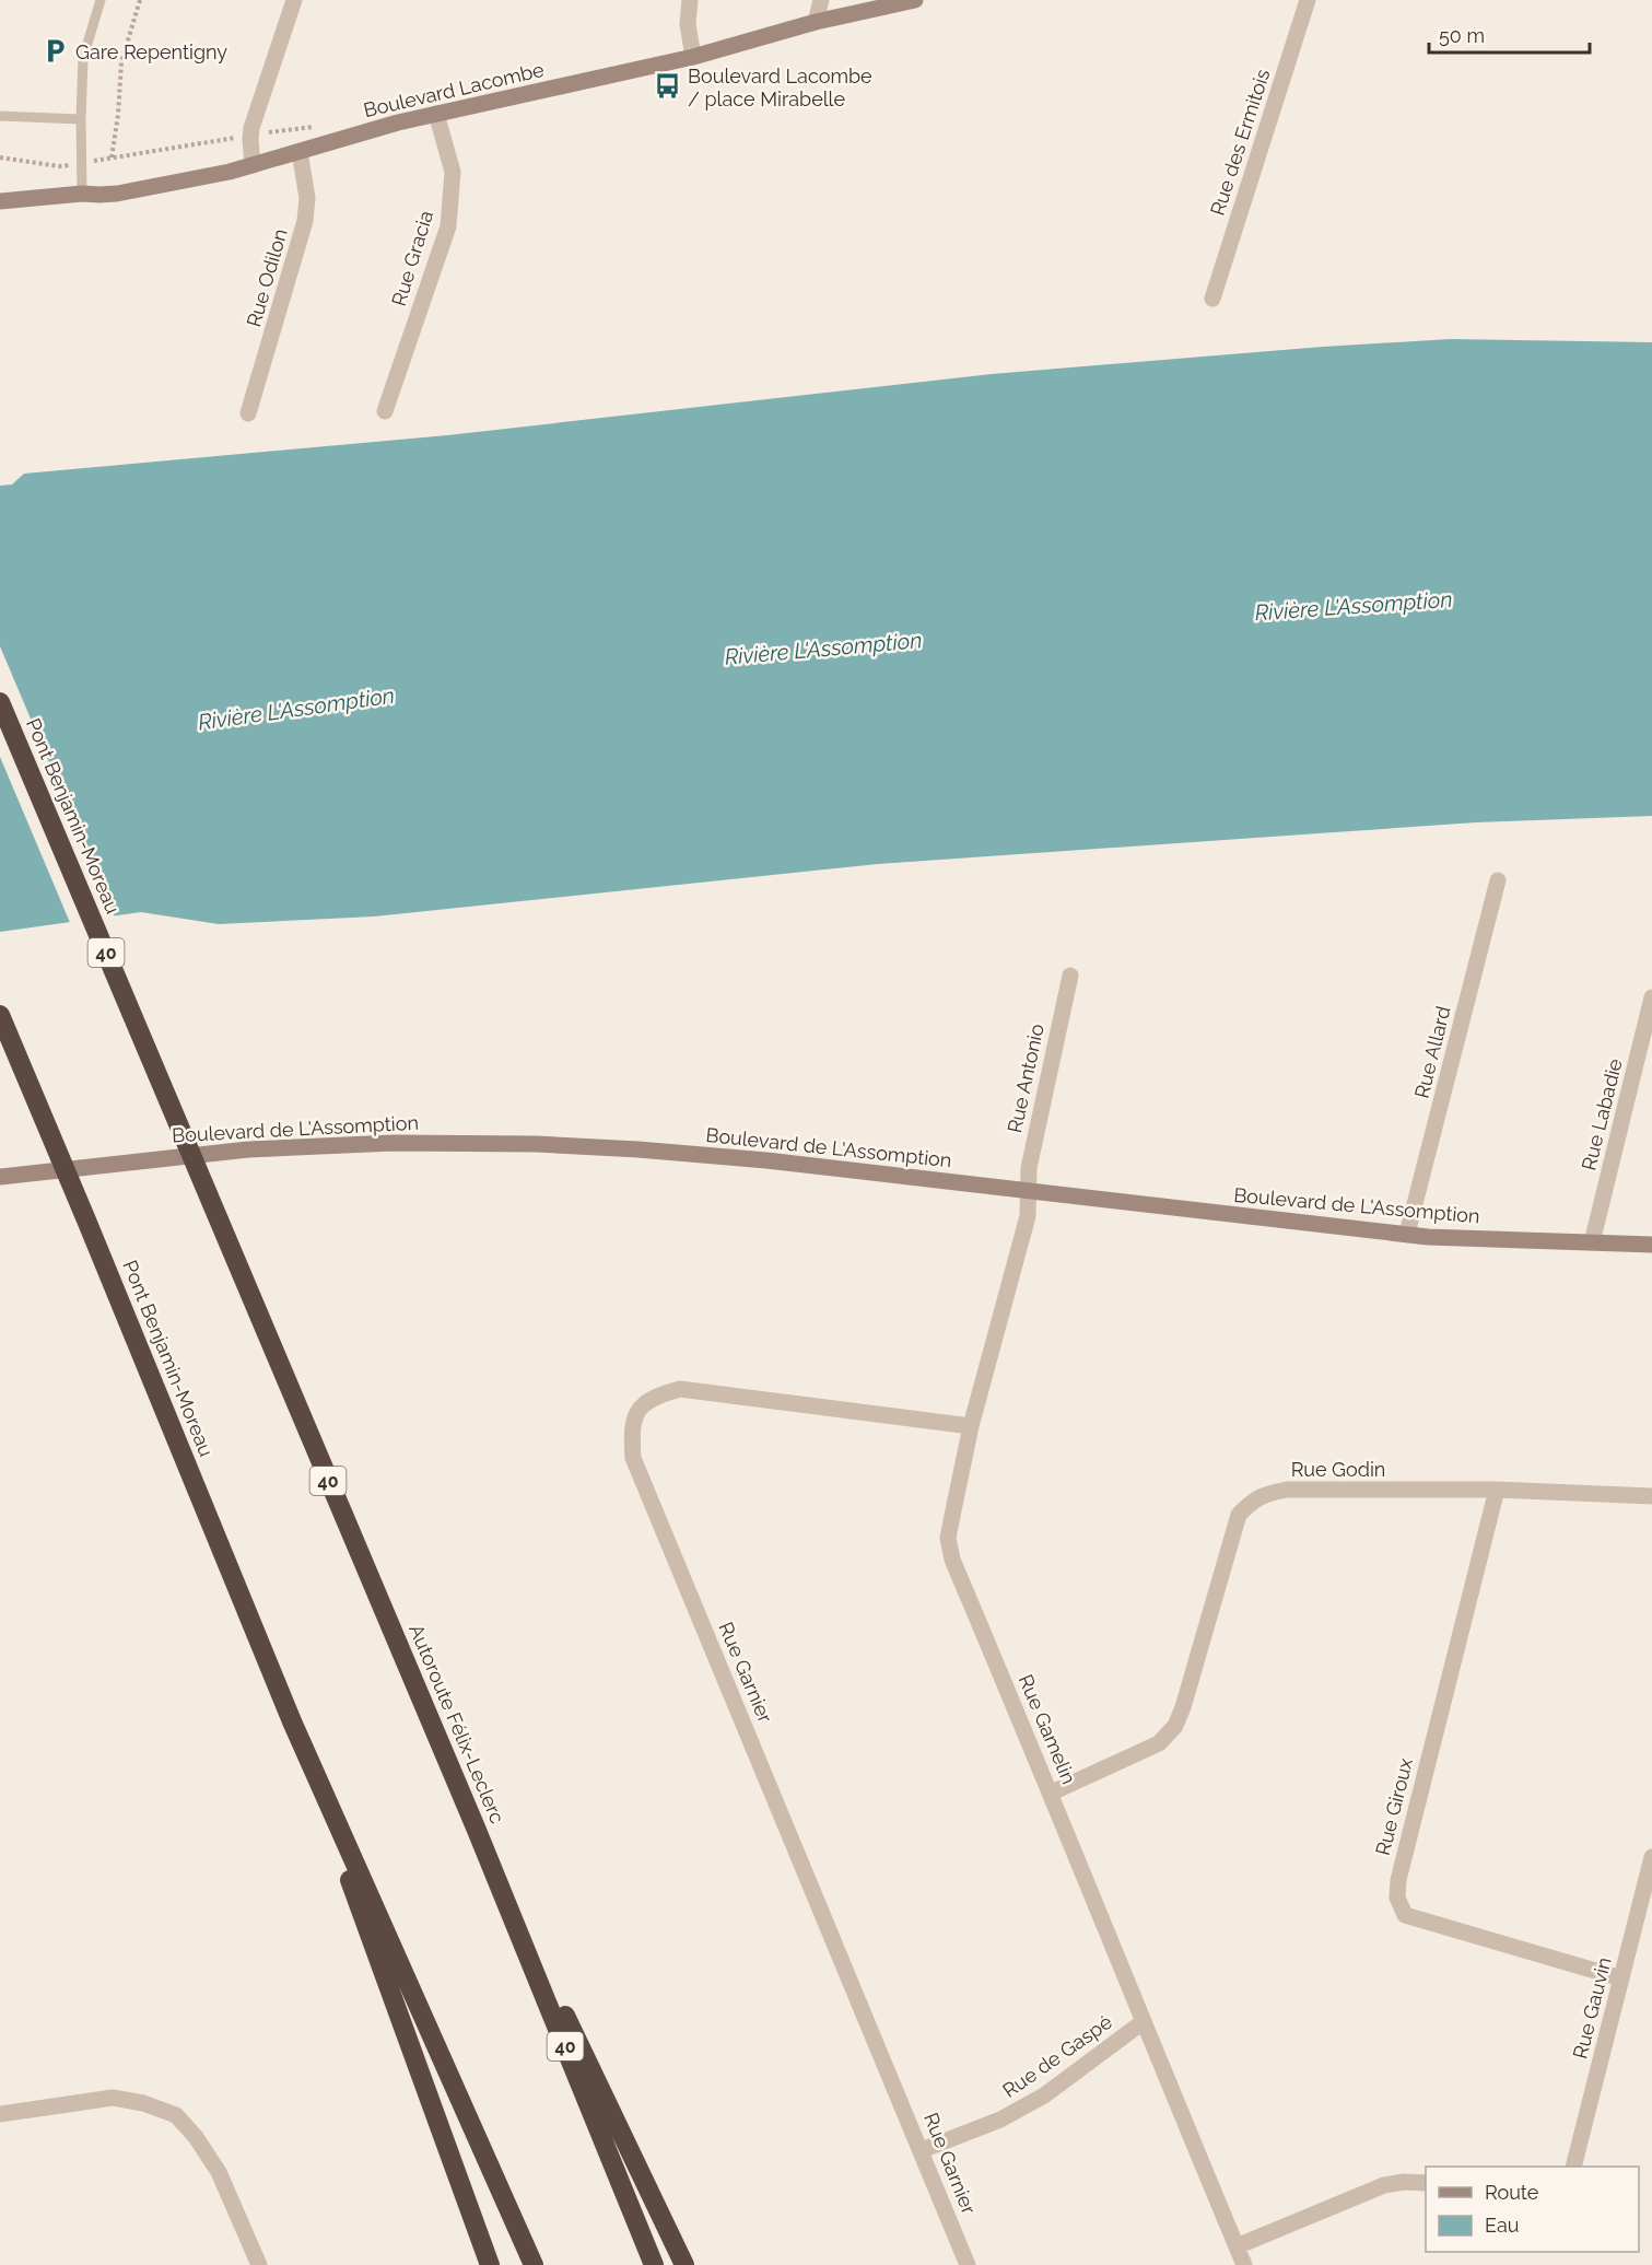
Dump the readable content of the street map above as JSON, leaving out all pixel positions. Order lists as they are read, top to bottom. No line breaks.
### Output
{"streets":{"highway":["Pont Benjamin-Moreau","40","Autoroute Félix-Leclerc"],"street":["Boulevard Lacombe","Rue des Ermitois","Rue Gracia","Rue Odilon","Rue Allard","Rue Antonio","Rue Labadie","Boulevard de L'Assomption","Rue Godin","Rue Garnier","Rue Gamelin","Rue Giroux","Rue Gauvin","Rue de Gaspé"]},"crossings":[["Boulevard Lacombe","Rue Gracia"],["Boulevard Lacombe","Rue Odilon"],["Pont Benjamin-Moreau","Autoroute Félix-Leclerc"],["Rue Allard","Boulevard de L'Assomption"],["Rue Antonio","Boulevard de L'Assomption"],["Rue Antonio","Rue Gamelin"],["Rue Labadie","Boulevard de L'Assomption"],["Boulevard de L'Assomption","Rue Gamelin"],["Rue Godin","Rue Gamelin"],["Rue Godin","Rue Giroux"],["Rue Garnier","Rue Gamelin"],["Rue Garnier","Rue de Gaspé"],["Rue Gamelin","Rue de Gaspé"],["Rue Giroux","Rue Gauvin"]],"water":["Rivière L'Assomption"],"places":{"parking":["Gare Repentigny"],"bus stop":["Boulevard Lacombe / place Mirabelle"]},"legend":["Route","Eau"],"scale_bar":"50 m"}
